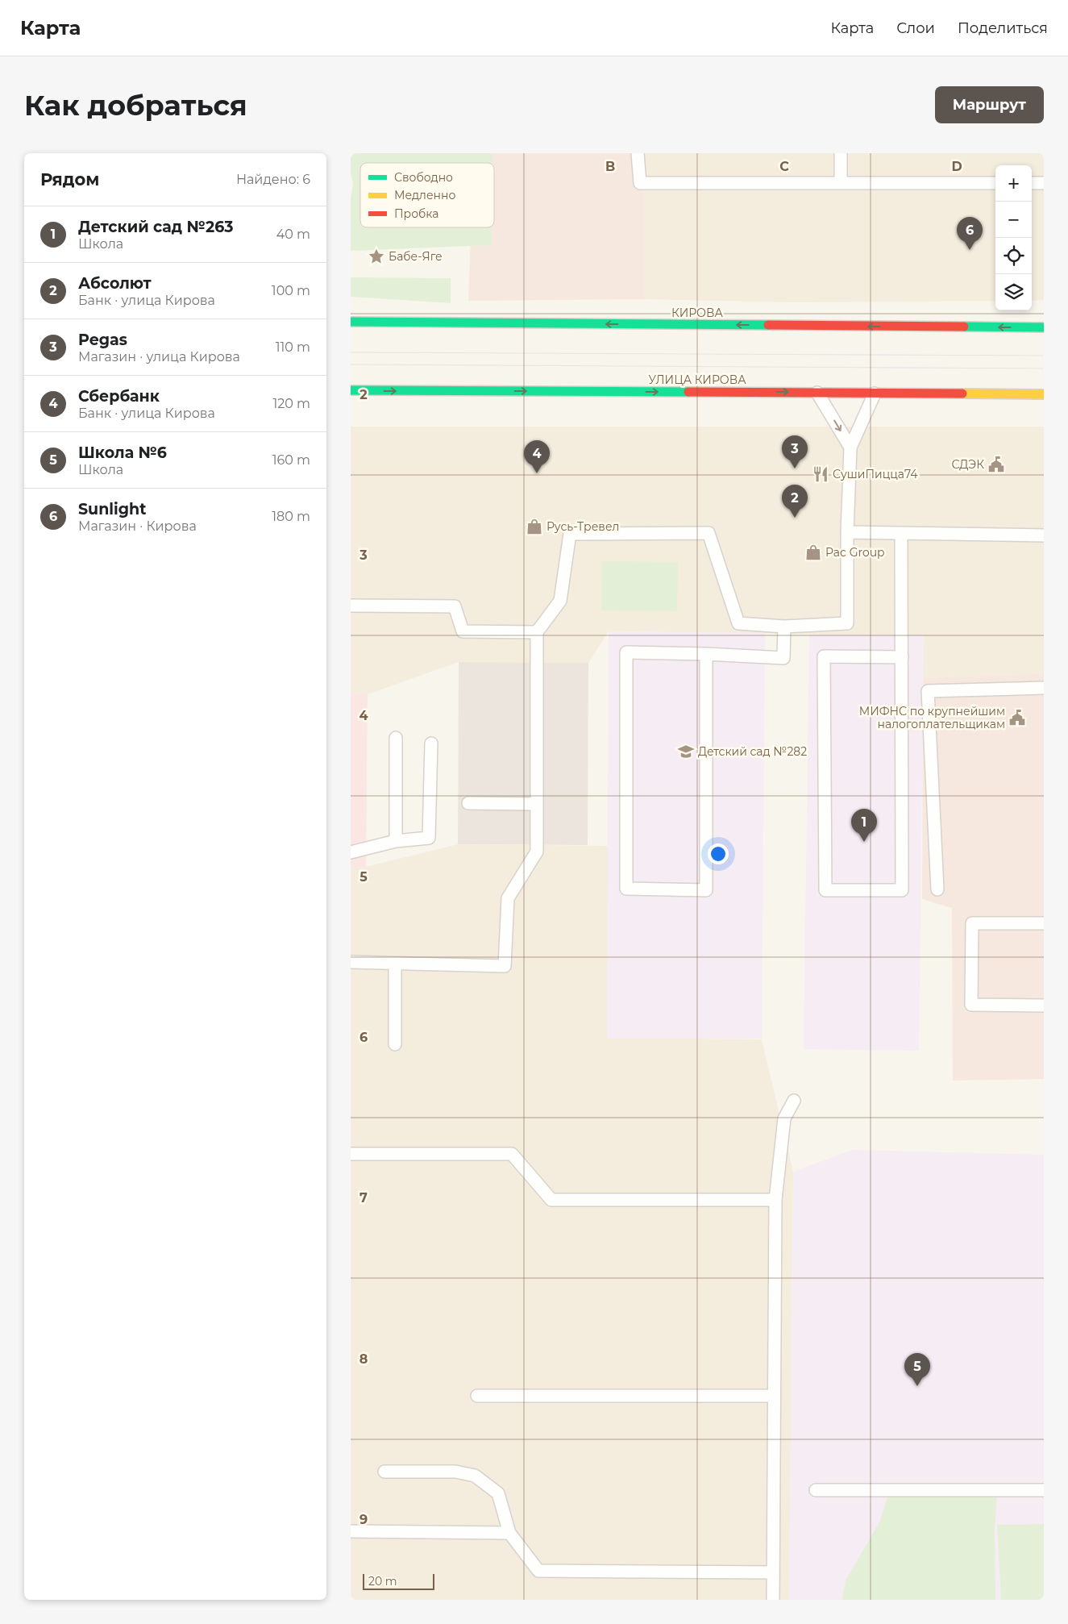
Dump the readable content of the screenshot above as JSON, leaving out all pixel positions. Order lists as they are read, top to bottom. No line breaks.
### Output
{"streets":{"main road":["КИРОВА","УЛИЦА КИРОВА"]},"one_way":["КИРОВА","УЛИЦА КИРОВА"],"places":{"place":["Бабе-Яге"],"public building":["СДЭК","МИФНС по крупнейшим налогоплательщикам"],"restaurant":["СушиПицца74"],"shop":["Русь-Тревел","Pac Group"],"school or university":["Детский сад №282"]},"legend":["Свободно","Медленно","Пробка"],"scale_bar":"20 m","page":{"header":"Карта","nav":["Карта","Слои","Поделиться"],"buttons":"Маршрут","title":"Как добраться","heading":["Рядом","Найдено: 6"],"map_buttons":["+","−"],"list":[{"mark":"1","name":"Детский сад №263","note":"Школа","value":"40 m"},{"mark":"2","name":"Абсолют","note":"Банк · улица Кирова","value":"100 m"},{"mark":"3","name":"Pegas","note":"Магазин · улица Кирова","value":"110 m"},{"mark":"4","name":"Сбербанк","note":"Банк · улица Кирова","value":"120 m"},{"mark":"5","name":"Школа №6","note":"Школа","value":"160 m"},{"mark":"6","name":"Sunlight","note":"Магазин · Кирова","value":"180 m"}],"pins":["6","3","4","2","1","5"],"scale":"20 m"},"grid":{"columns":["B","C","D"],"rows":["2","3","4","5","6","7","8","9"]}}
